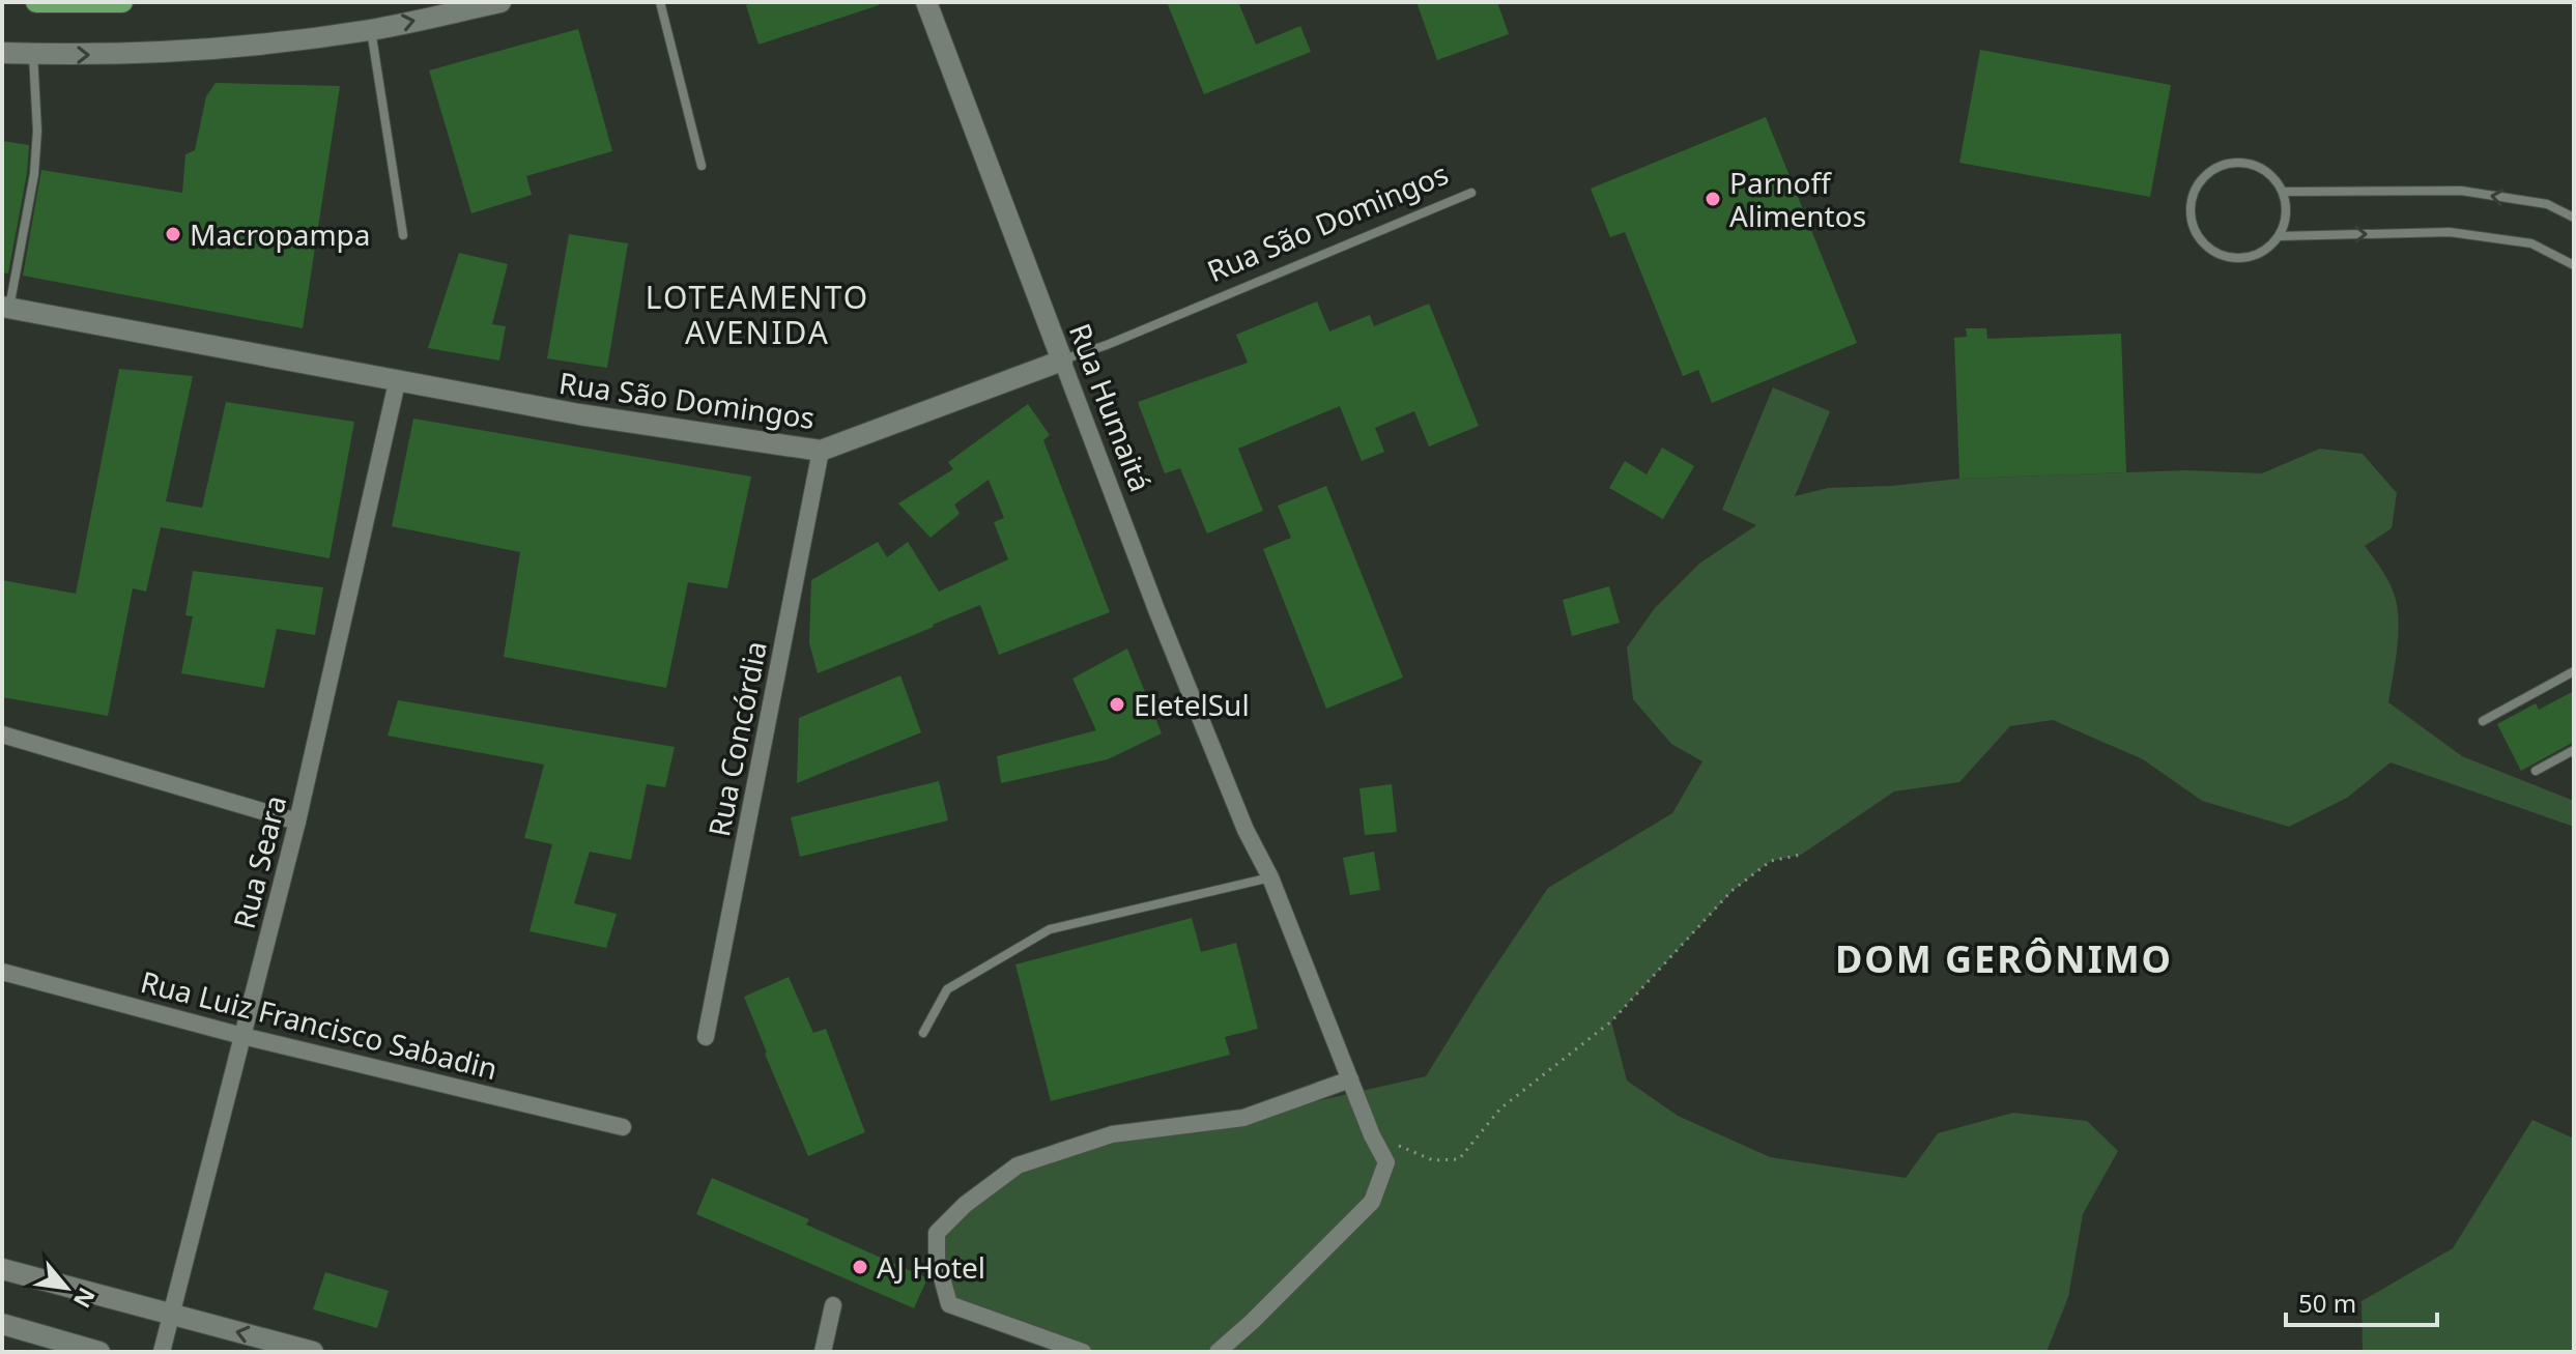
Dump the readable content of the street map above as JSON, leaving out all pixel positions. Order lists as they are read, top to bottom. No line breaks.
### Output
{"streets":{"street":["Rua São Domingos","Rua Humaitá","Rua Concórdia","Rua Seara","Rua Luiz Francisco Sabadin"]},"crossings":[["Rua São Domingos","Rua Humaitá"],["Rua São Domingos","Rua Concórdia"],["Rua São Domingos","Rua Seara"],["Rua Seara","Rua Luiz Francisco Sabadin"]],"districts":["LOTEAMENTO AVENIDA","DOM GERÔNIMO"],"places":["Parnoff Alimentos","Macropampa","EletelSul","AJ Hotel"],"scale_bar":"50 m","north":"bottom right"}
